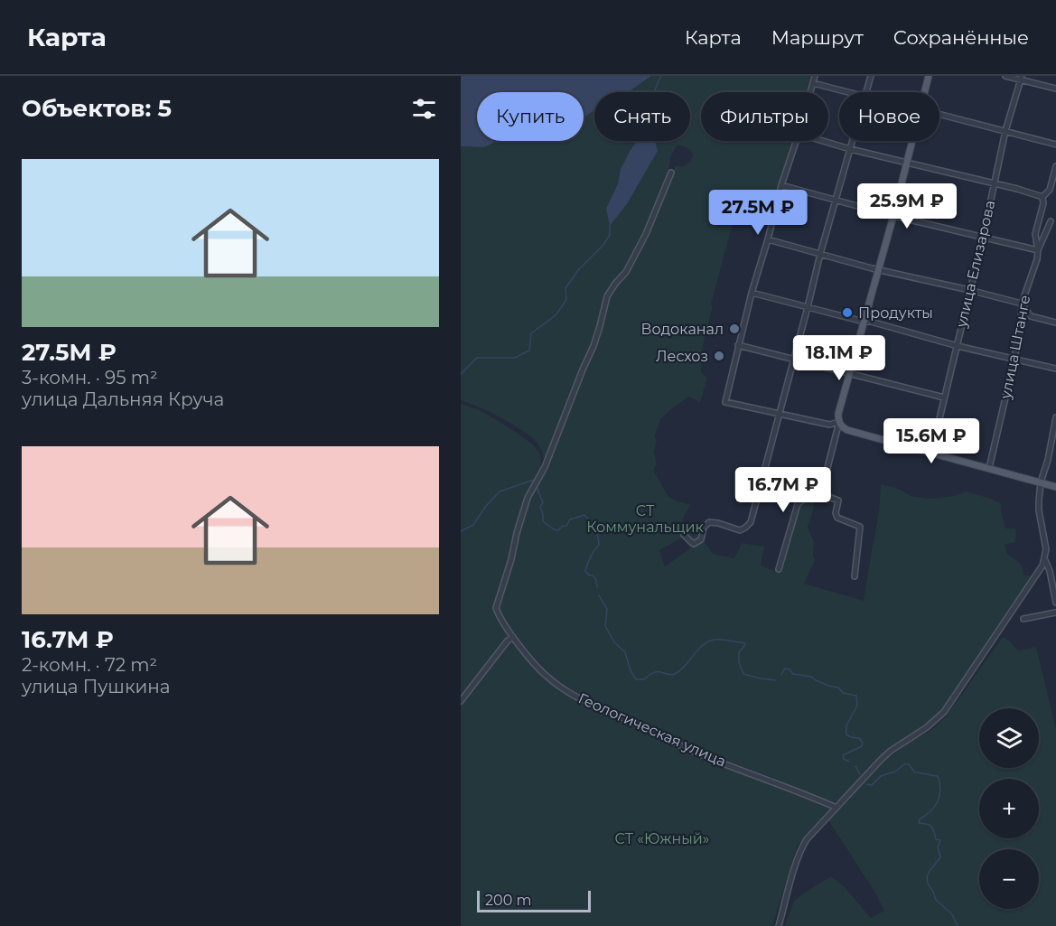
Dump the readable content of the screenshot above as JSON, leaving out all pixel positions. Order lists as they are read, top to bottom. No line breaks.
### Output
{"streets":{"street":["улица Елизарова","улица Штанге","Геологическая улица"]},"parks":["СТ Коммунальщик","СТ «Южный»"],"places":["Продукты","Водоканал","Лесхоз"],"scale_bar":"200 m","page":{"header":"Карта","nav":["Карта","Маршрут","Сохранённые"],"heading":"Объектов: 5","chip":["Купить","Снять","Фильтры","Новое"],"list":[{"name":"27.5M ₽","note":"3-комн. · 95 m² · улица Дальняя Круча"},{"name":"16.7M ₽","note":"2-комн. · 72 m² · улица Пушкина"}],"price":["25.9M ₽","27.5M ₽","18.1M ₽","15.6M ₽","16.7M ₽"],"map_buttons":["+","−"],"scale":"200 m"}}
